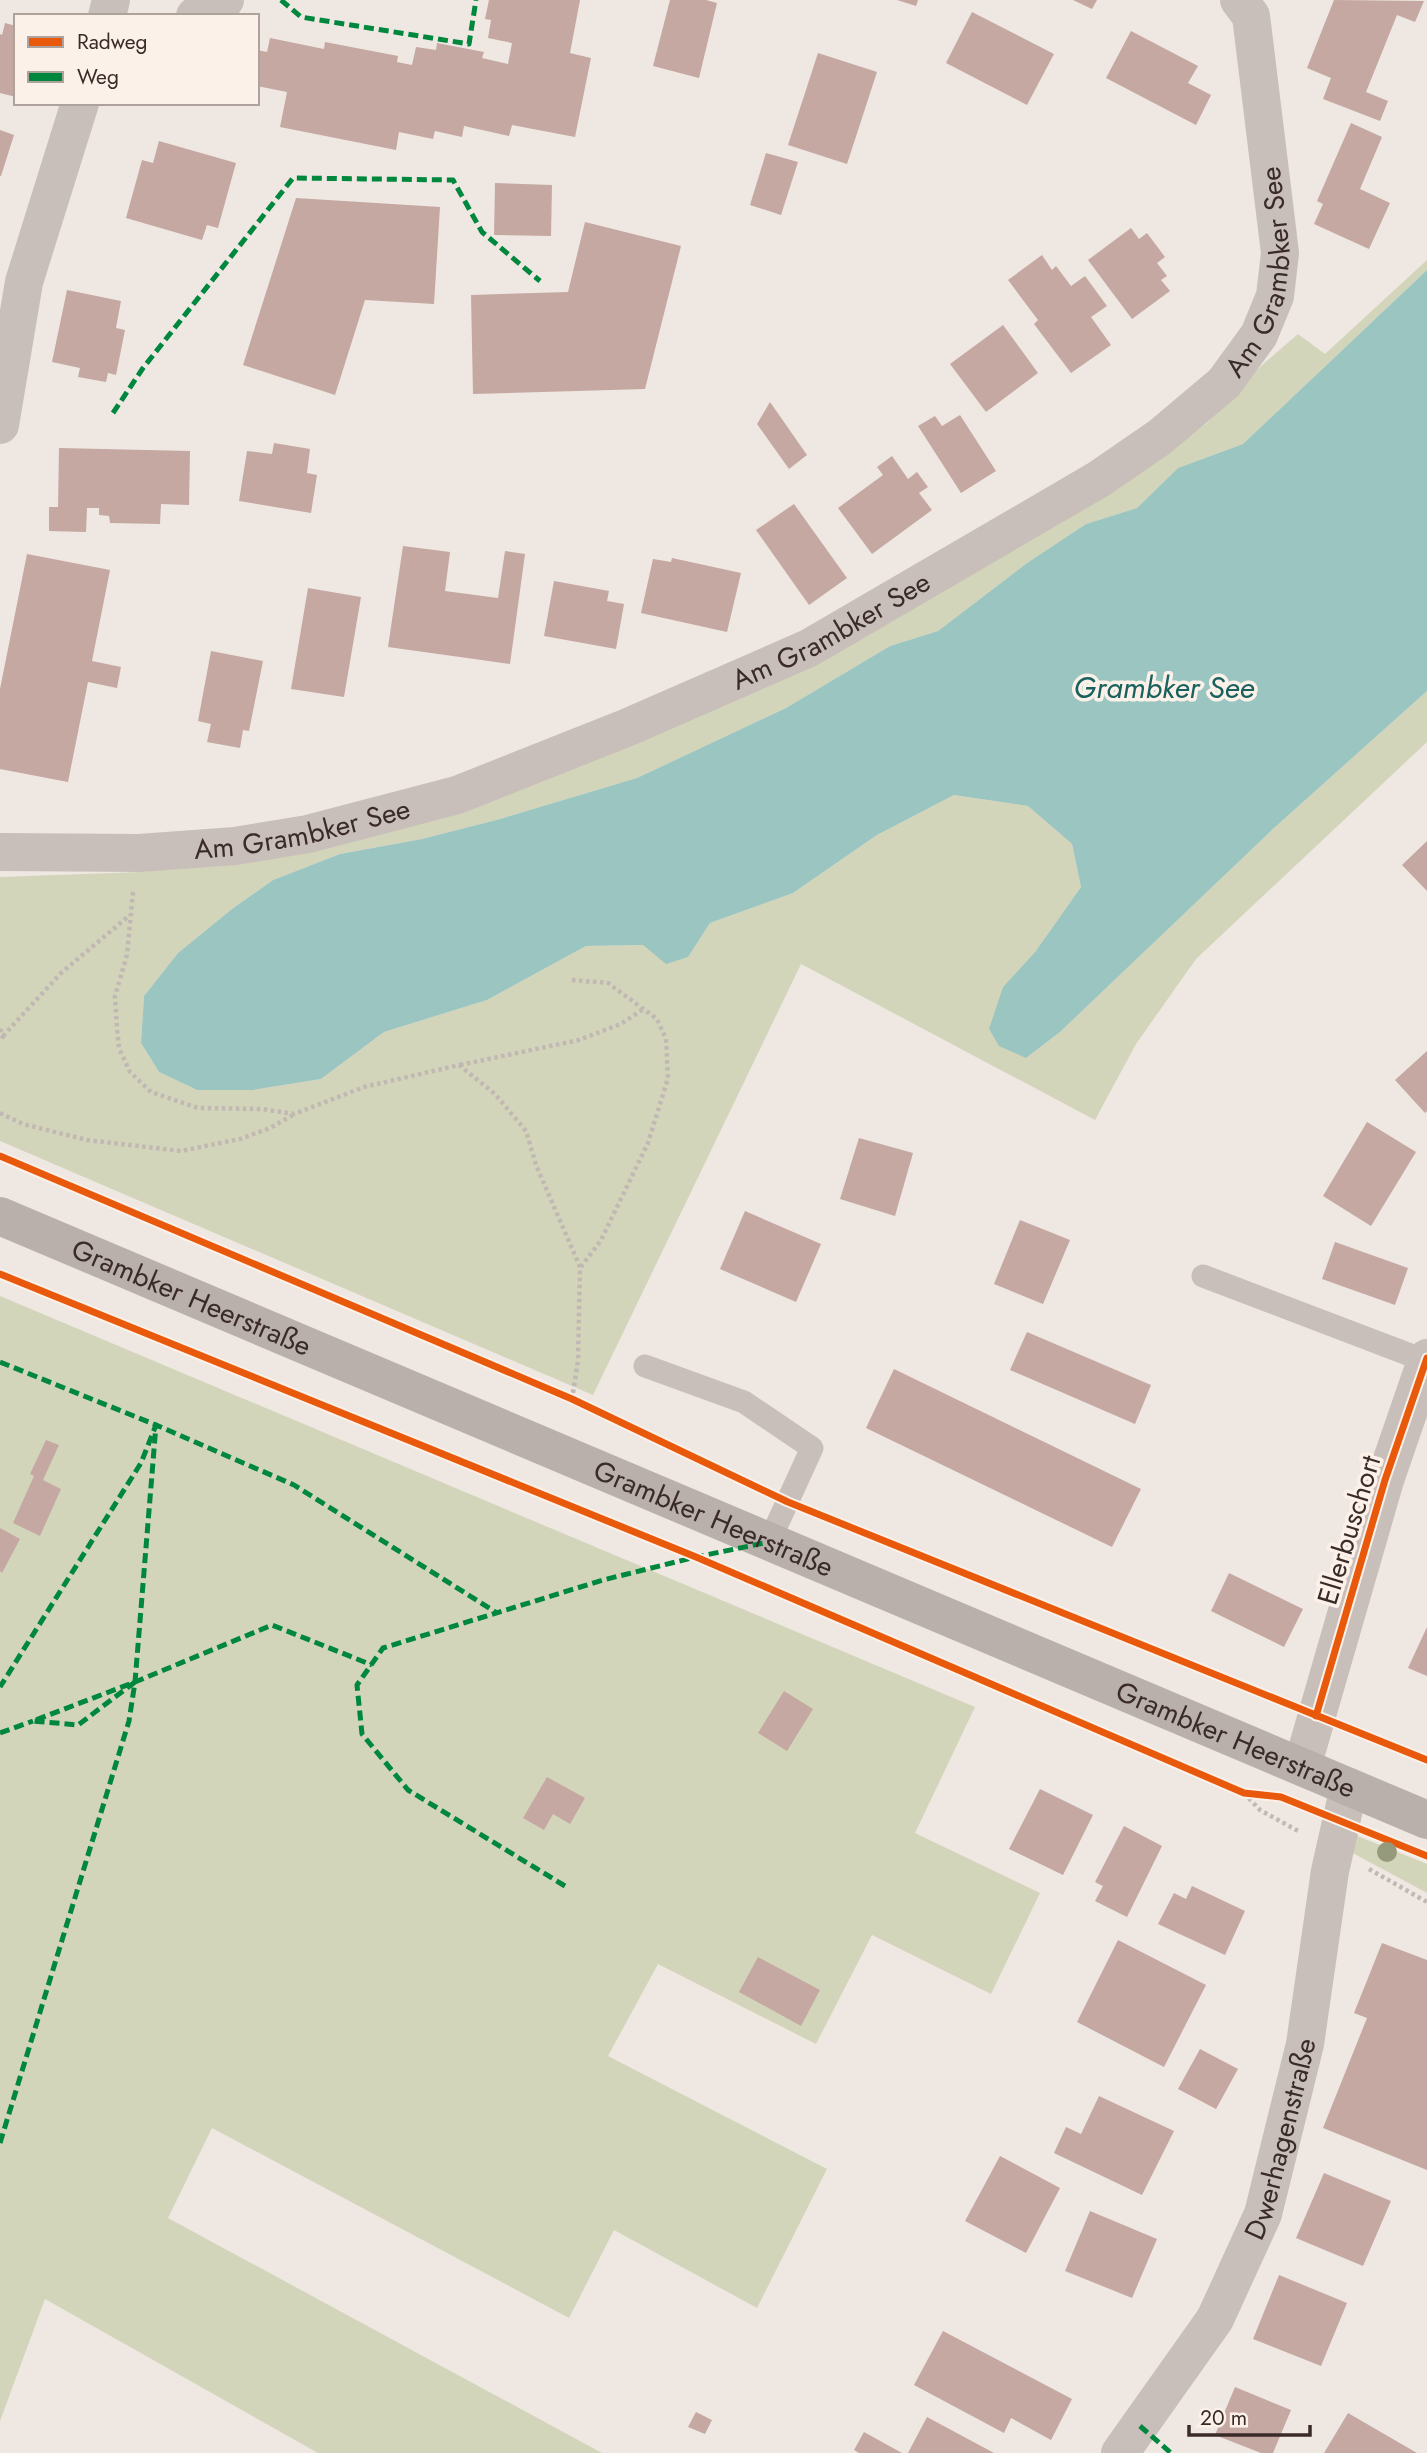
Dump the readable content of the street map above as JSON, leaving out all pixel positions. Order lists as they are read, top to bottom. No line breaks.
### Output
{"streets":{"main road":["Grambker Heerstraße"],"street":["Am Grambker See","Ellerbuschort","Dwerhagenstraße"]},"crossings":[["Grambker Heerstraße","Ellerbuschort"],["Grambker Heerstraße","Dwerhagenstraße"]],"water":["Grambker See"],"legend":["Radweg","Weg"],"scale_bar":"20 m"}
